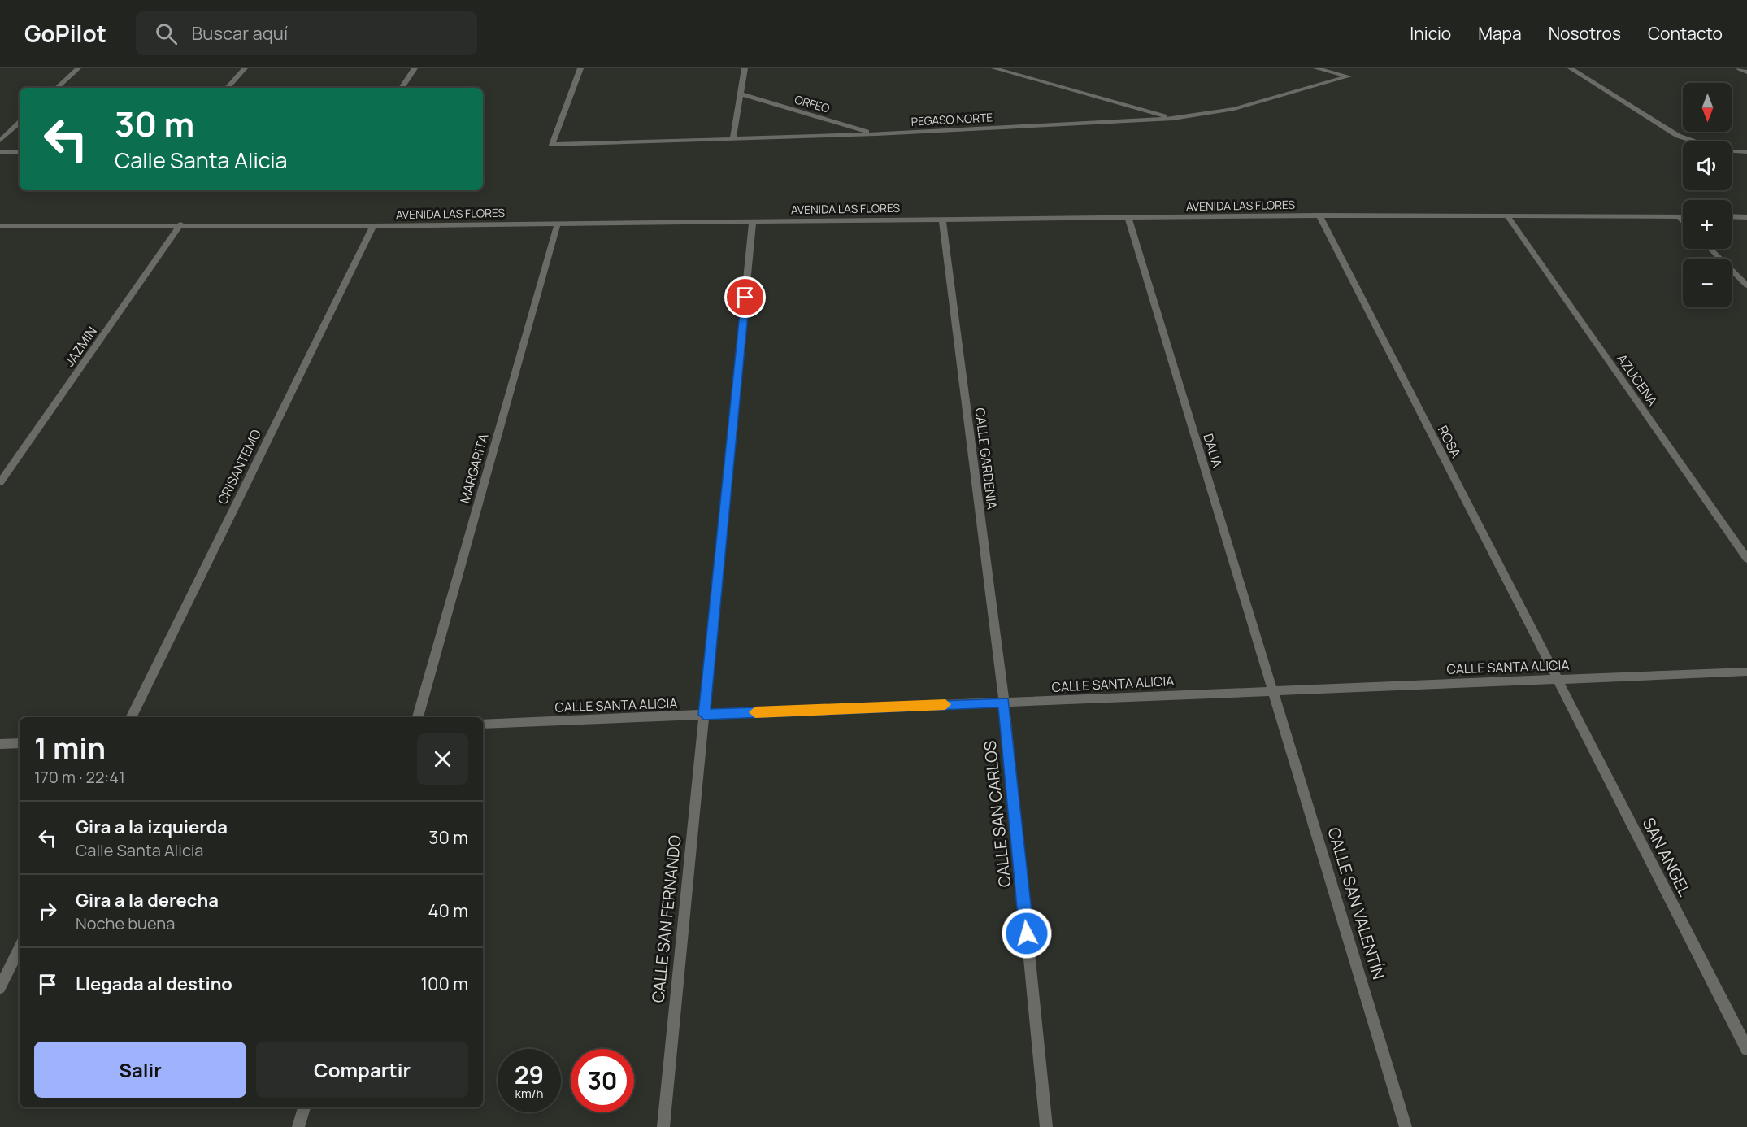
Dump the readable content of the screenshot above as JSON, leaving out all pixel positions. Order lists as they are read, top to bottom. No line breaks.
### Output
{"streets":{"street":["ORFEO","PEGASO NORTE","AVENIDA LAS FLORES","JAZMIN","AZUCENA","ROSA","DALIA","CALLE GARDENIA","CRISANTEMO","MARGARITA","CALLE SANTA ALICIA","CALLE SAN CARLOS","SAN ANGEL","CALLE SAN VALENTÍN","CALLE SAN FERNANDO"]},"crossings":[["ORFEO","PEGASO NORTE"],["AVENIDA LAS FLORES","JAZMIN"],["AVENIDA LAS FLORES","AZUCENA"],["AVENIDA LAS FLORES","ROSA"],["AVENIDA LAS FLORES","DALIA"],["AVENIDA LAS FLORES","CALLE GARDENIA"],["AVENIDA LAS FLORES","CRISANTEMO"],["AVENIDA LAS FLORES","MARGARITA"],["AVENIDA LAS FLORES","CALLE SAN FERNANDO"],["ROSA","CALLE SANTA ALICIA"],["ROSA","SAN ANGEL"],["DALIA","CALLE SANTA ALICIA"],["DALIA","CALLE SAN VALENTÍN"],["CALLE GARDENIA","CALLE SANTA ALICIA"],["CALLE GARDENIA","CALLE SAN CARLOS"],["CALLE SANTA ALICIA","CALLE SAN CARLOS"],["CALLE SANTA ALICIA","SAN ANGEL"],["CALLE SANTA ALICIA","CALLE SAN VALENTÍN"],["CALLE SANTA ALICIA","CALLE SAN FERNANDO"]],"north":"bottom","page":{"header":"GoPilot","search":"Buscar aquí","nav":["Inicio","Mapa","Nosotros","Contacto"],"map_buttons":["+","−"],"turn":["30 m","Calle Santa Alicia"],"heading":["1 min","170 m · 22:41"],"list":[{"name":"Gira a la izquierda","note":"Calle Santa Alicia","value":"30 m"},{"name":"Gira a la derecha","note":"Noche buena","value":"40 m"},{"name":"Llegada al destino","value":"100 m"}],"buttons":["Salir","Compartir"],"speed":"29 km/h","limit":"30"}}
